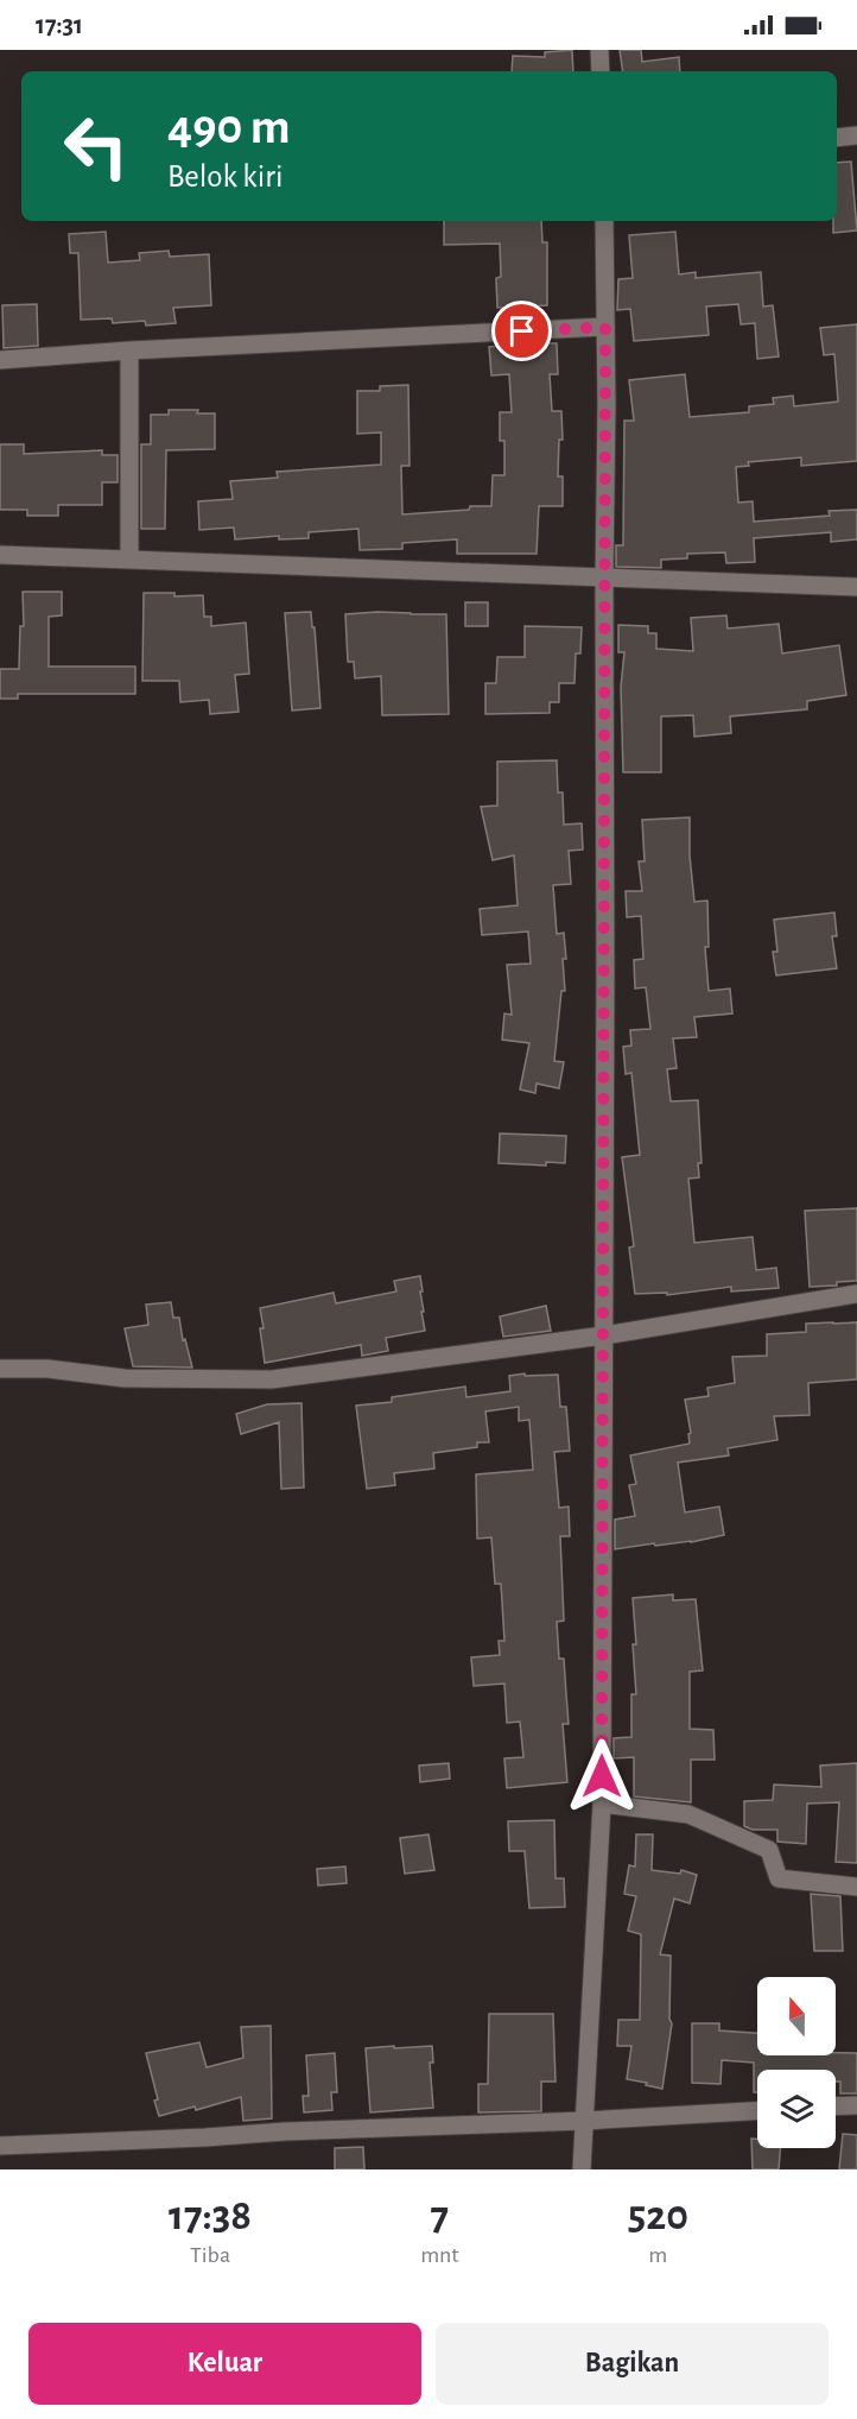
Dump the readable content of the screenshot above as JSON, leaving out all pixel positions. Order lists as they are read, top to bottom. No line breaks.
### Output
{"north":"top","page":{"status":"17:31","turn":["490 m","Belok kiri"],"eta":["17:38","Tiba","7","mnt","520","m"],"buttons":["Keluar","Bagikan"]}}
